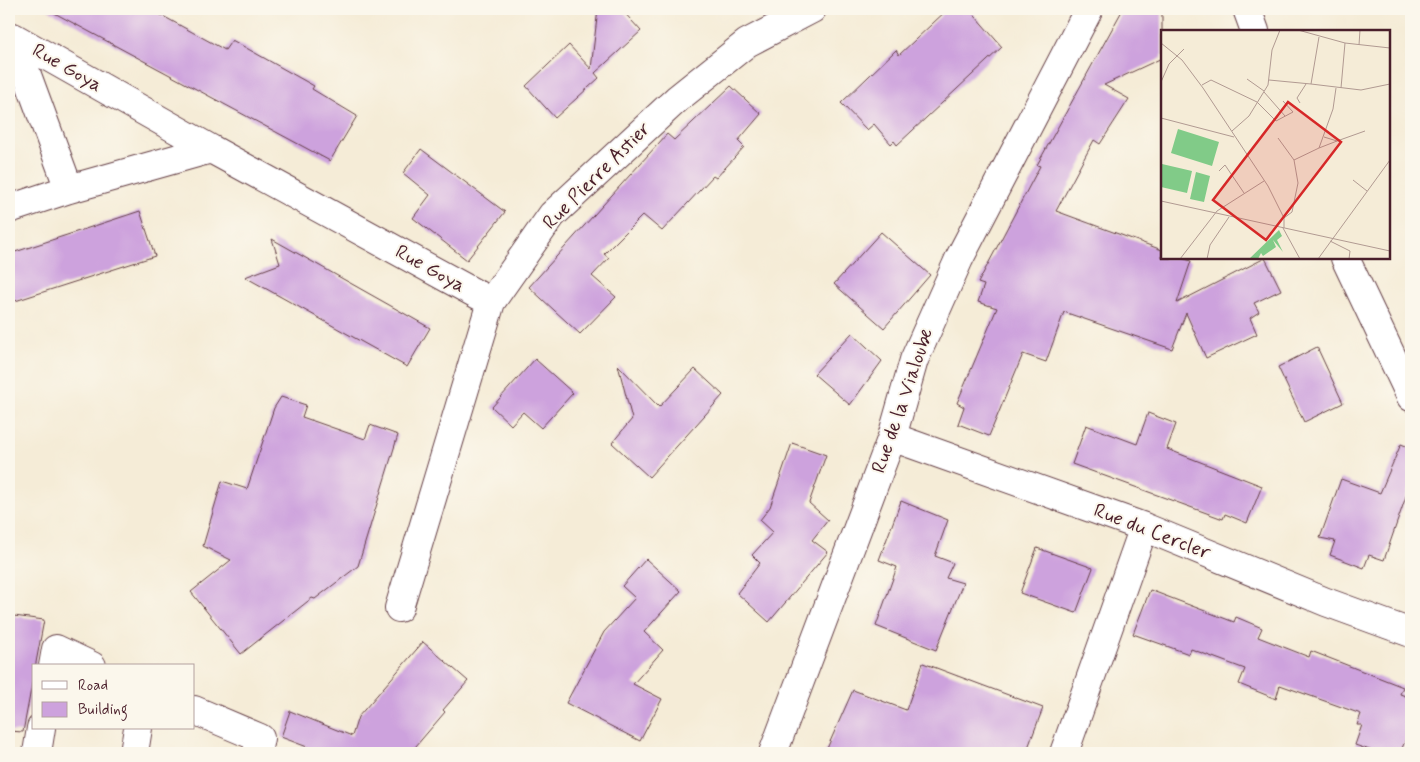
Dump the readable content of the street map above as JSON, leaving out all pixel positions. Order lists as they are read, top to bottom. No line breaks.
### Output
{"streets":{"street":["Rue Goya","Rue Pierre Astier","Rue de la Vialoube","Rue du Cercler"]},"crossings":[["Rue Goya","Rue Pierre Astier"],["Rue de la Vialoube","Rue du Cercler"]],"legend":["Road","Building"]}
